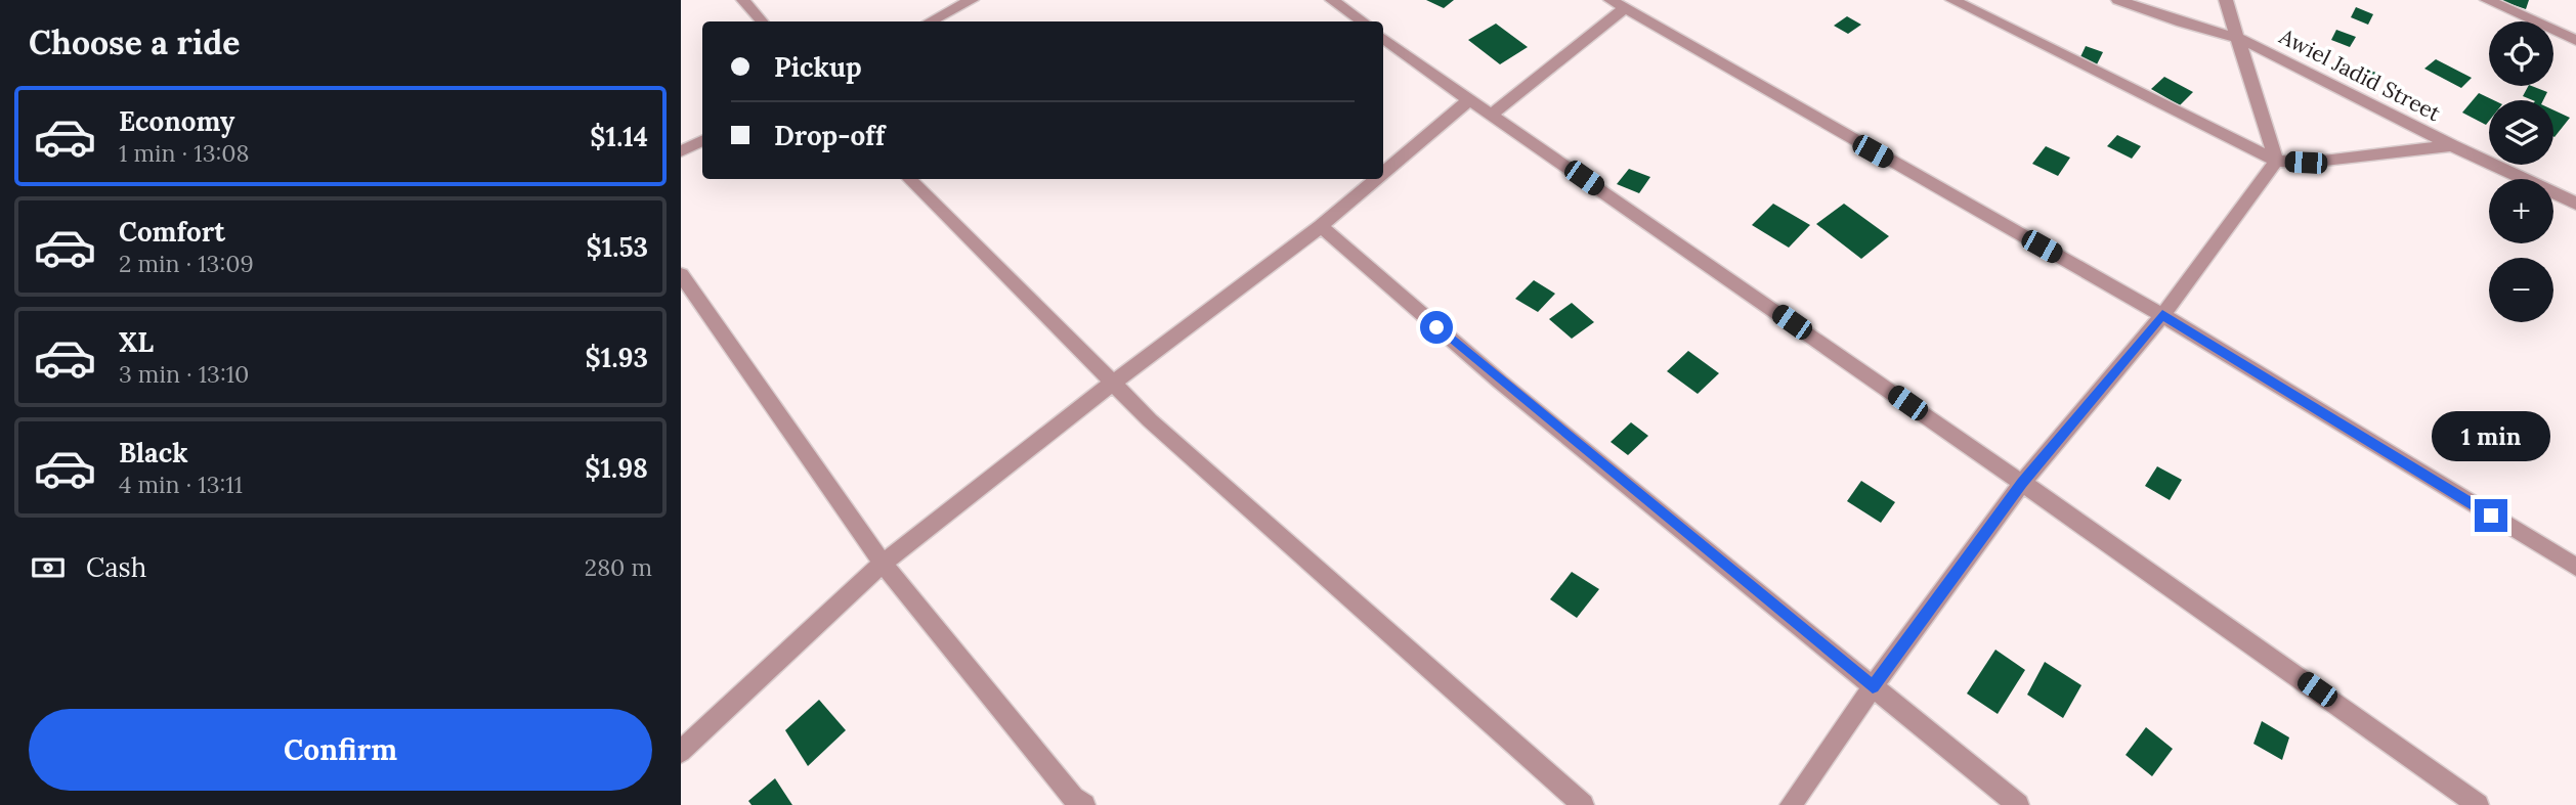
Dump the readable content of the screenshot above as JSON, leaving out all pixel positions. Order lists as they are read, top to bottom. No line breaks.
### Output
{"streets":{"street":["Awiel Jadid Street"]},"page":{"heading":"Choose a ride","map_buttons":["+","−"],"banner":["Pickup","Drop-off"],"list":[{"name":"Economy","note":"1 min · 13:08","value":"$1.14"},{"name":"Comfort","note":"2 min · 13:09","value":"$1.53"},{"name":"XL","note":"3 min · 13:10","value":"$1.93"},{"name":"Black","note":"4 min · 13:11","value":"$1.98"}],"bubble":"1 min","pay":["Cash","280 m"],"buttons":"Confirm"}}
